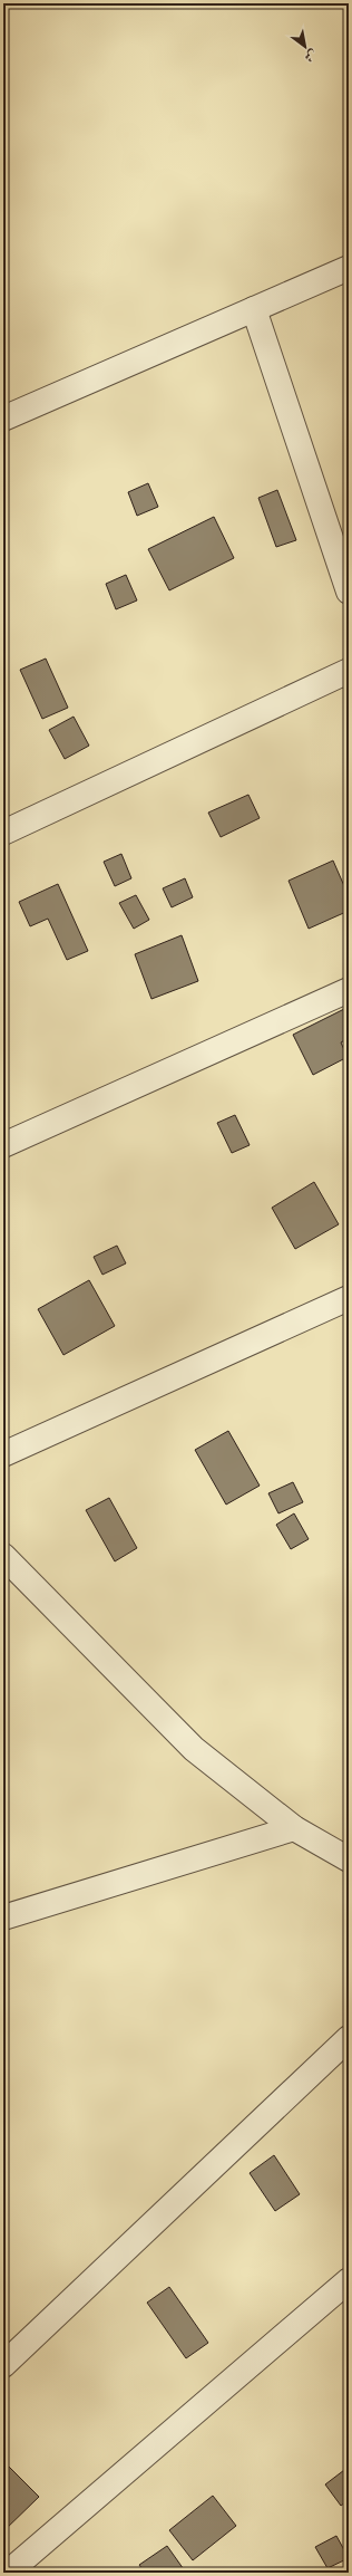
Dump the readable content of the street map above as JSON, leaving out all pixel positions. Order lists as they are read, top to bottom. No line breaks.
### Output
{"north":"bottom right"}
